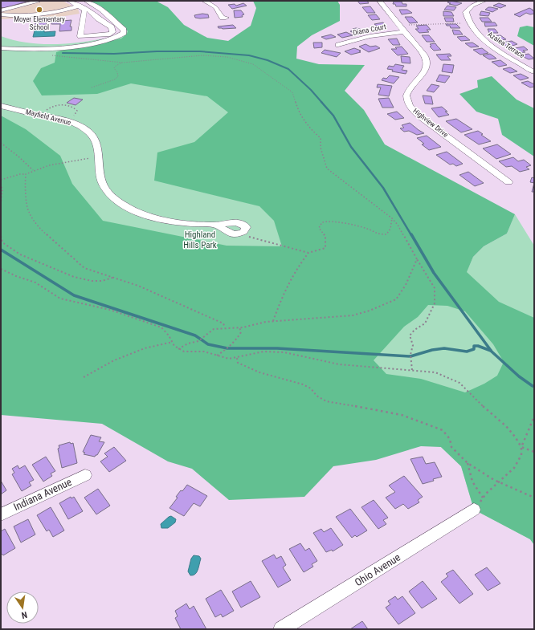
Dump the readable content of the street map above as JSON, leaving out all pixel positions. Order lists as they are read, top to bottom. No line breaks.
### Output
{"streets":{"street":["Diana Court","Azalea Terrace","Mayfield Avenue","Highview Drive","Indiana Avenue","Ohio Avenue"]},"crossings":[["Diana Court","Highview Drive"]],"parks":["Highland Hills Park"],"places":["Moyer Elementary School"],"north":"bottom"}
